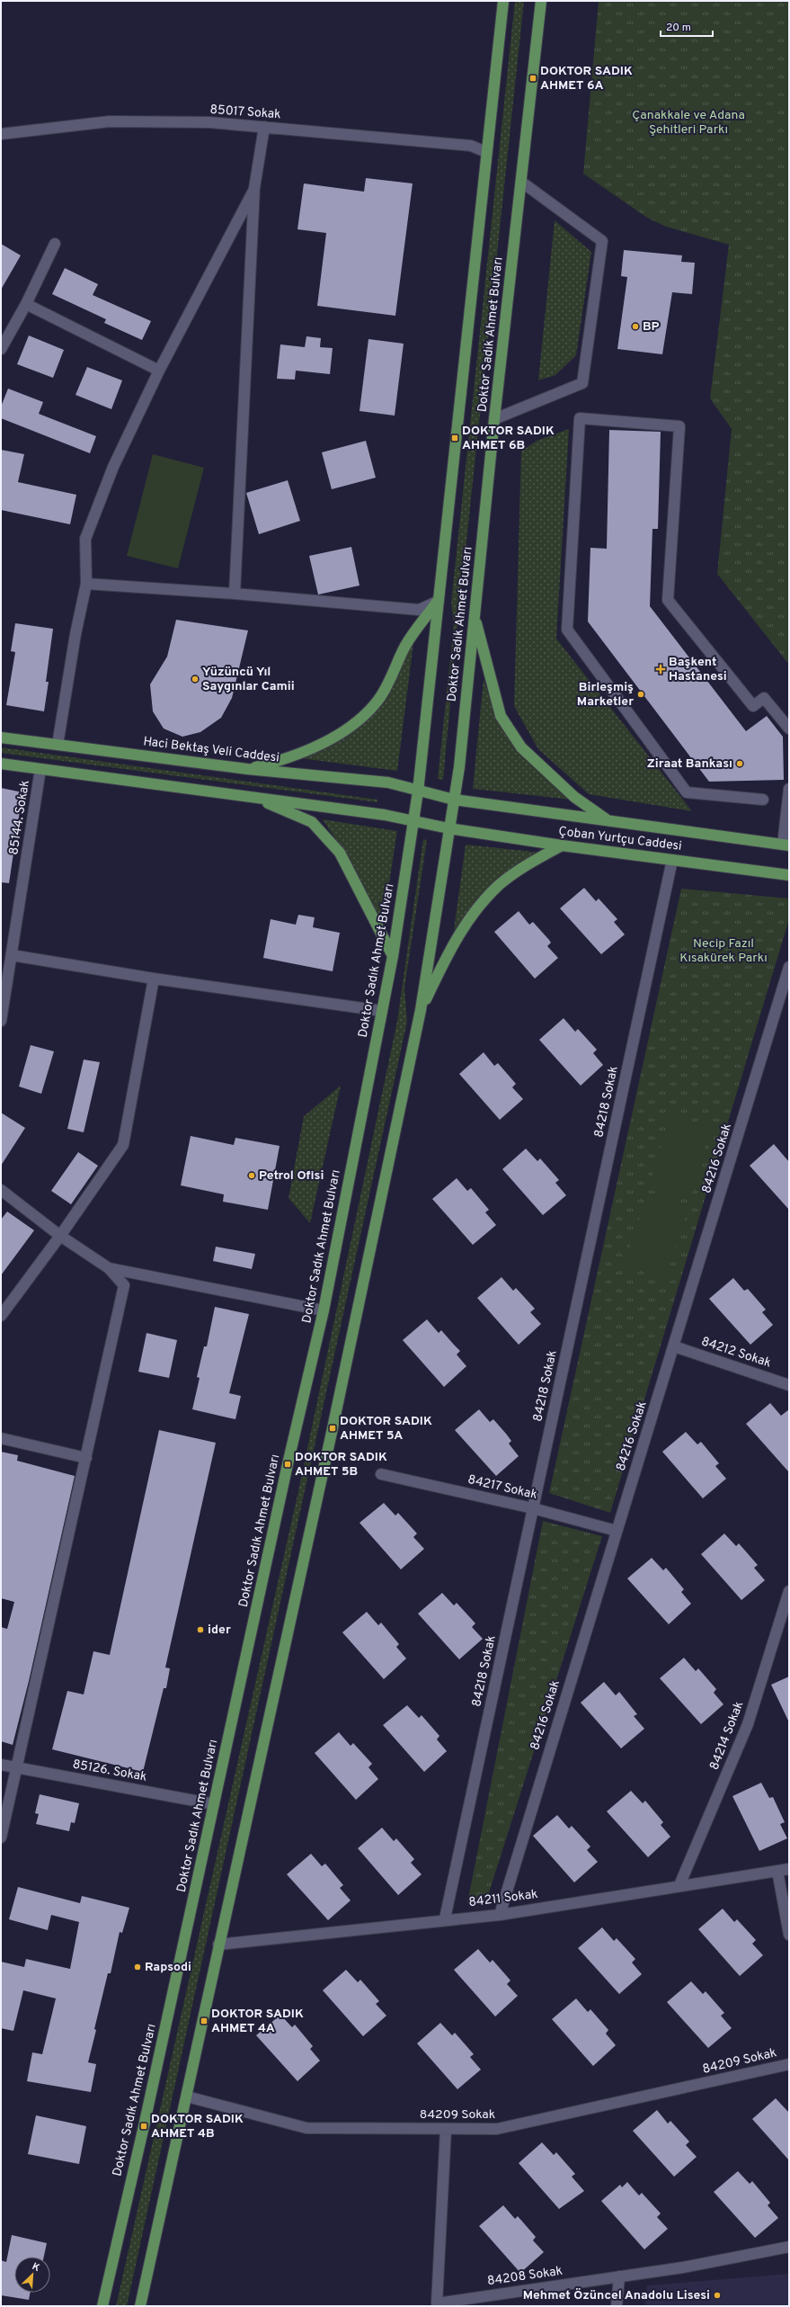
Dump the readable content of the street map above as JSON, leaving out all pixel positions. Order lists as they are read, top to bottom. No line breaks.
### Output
{"streets":{"main road":["Doktor Sadık Ahmet Bulvarı","Haci Bektaş Veli Caddesi","Çoban Yurtçu Caddesi"],"street":["85017 Sokak","85144. Sokak","84218 Sokak","84216 Sokak","84212 Sokak","84217 Sokak","84214 Sokak","85126. Sokak","84211 Sokak","84209 Sokak","84208 Sokak"]},"crossings":[["85017 Sokak","Doktor Sadık Ahmet Bulvarı"],["Doktor Sadık Ahmet Bulvarı","Haci Bektaş Veli Caddesi"],["Doktor Sadık Ahmet Bulvarı","Çoban Yurtçu Caddesi"],["Doktor Sadık Ahmet Bulvarı","85126. Sokak"],["Haci Bektaş Veli Caddesi","Çoban Yurtçu Caddesi"],["Çoban Yurtçu Caddesi","84218 Sokak"],["84218 Sokak","84217 Sokak"],["84218 Sokak","84211 Sokak"],["84216 Sokak","84212 Sokak"],["84216 Sokak","84217 Sokak"],["84216 Sokak","84211 Sokak"],["84214 Sokak","84211 Sokak"],["84209 Sokak","84208 Sokak"]],"parks":["Çanakkale ve Adana Şehitleri Parkı","Necip Fazıl Kısakürek Parkı"],"places":{"transit":["DOKTOR SADIK AHMET 6A","DOKTOR SADIK AHMET 6B","DOKTOR SADIK AHMET 5A","DOKTOR SADIK AHMET 5B","DOKTOR SADIK AHMET 4A","DOKTOR SADIK AHMET 4B"],"other":["BP","Yüzüncü Yıl Saygınlar Camii","Birleşmiş Marketler","Ziraat Bankası","Petrol Ofisi","ider","Rapsodi","Mehmet Özüncel Anadolu Lisesi"],"health":["Başkent Hastanesi"]},"scale_bar":"20 m","north":"top right"}
